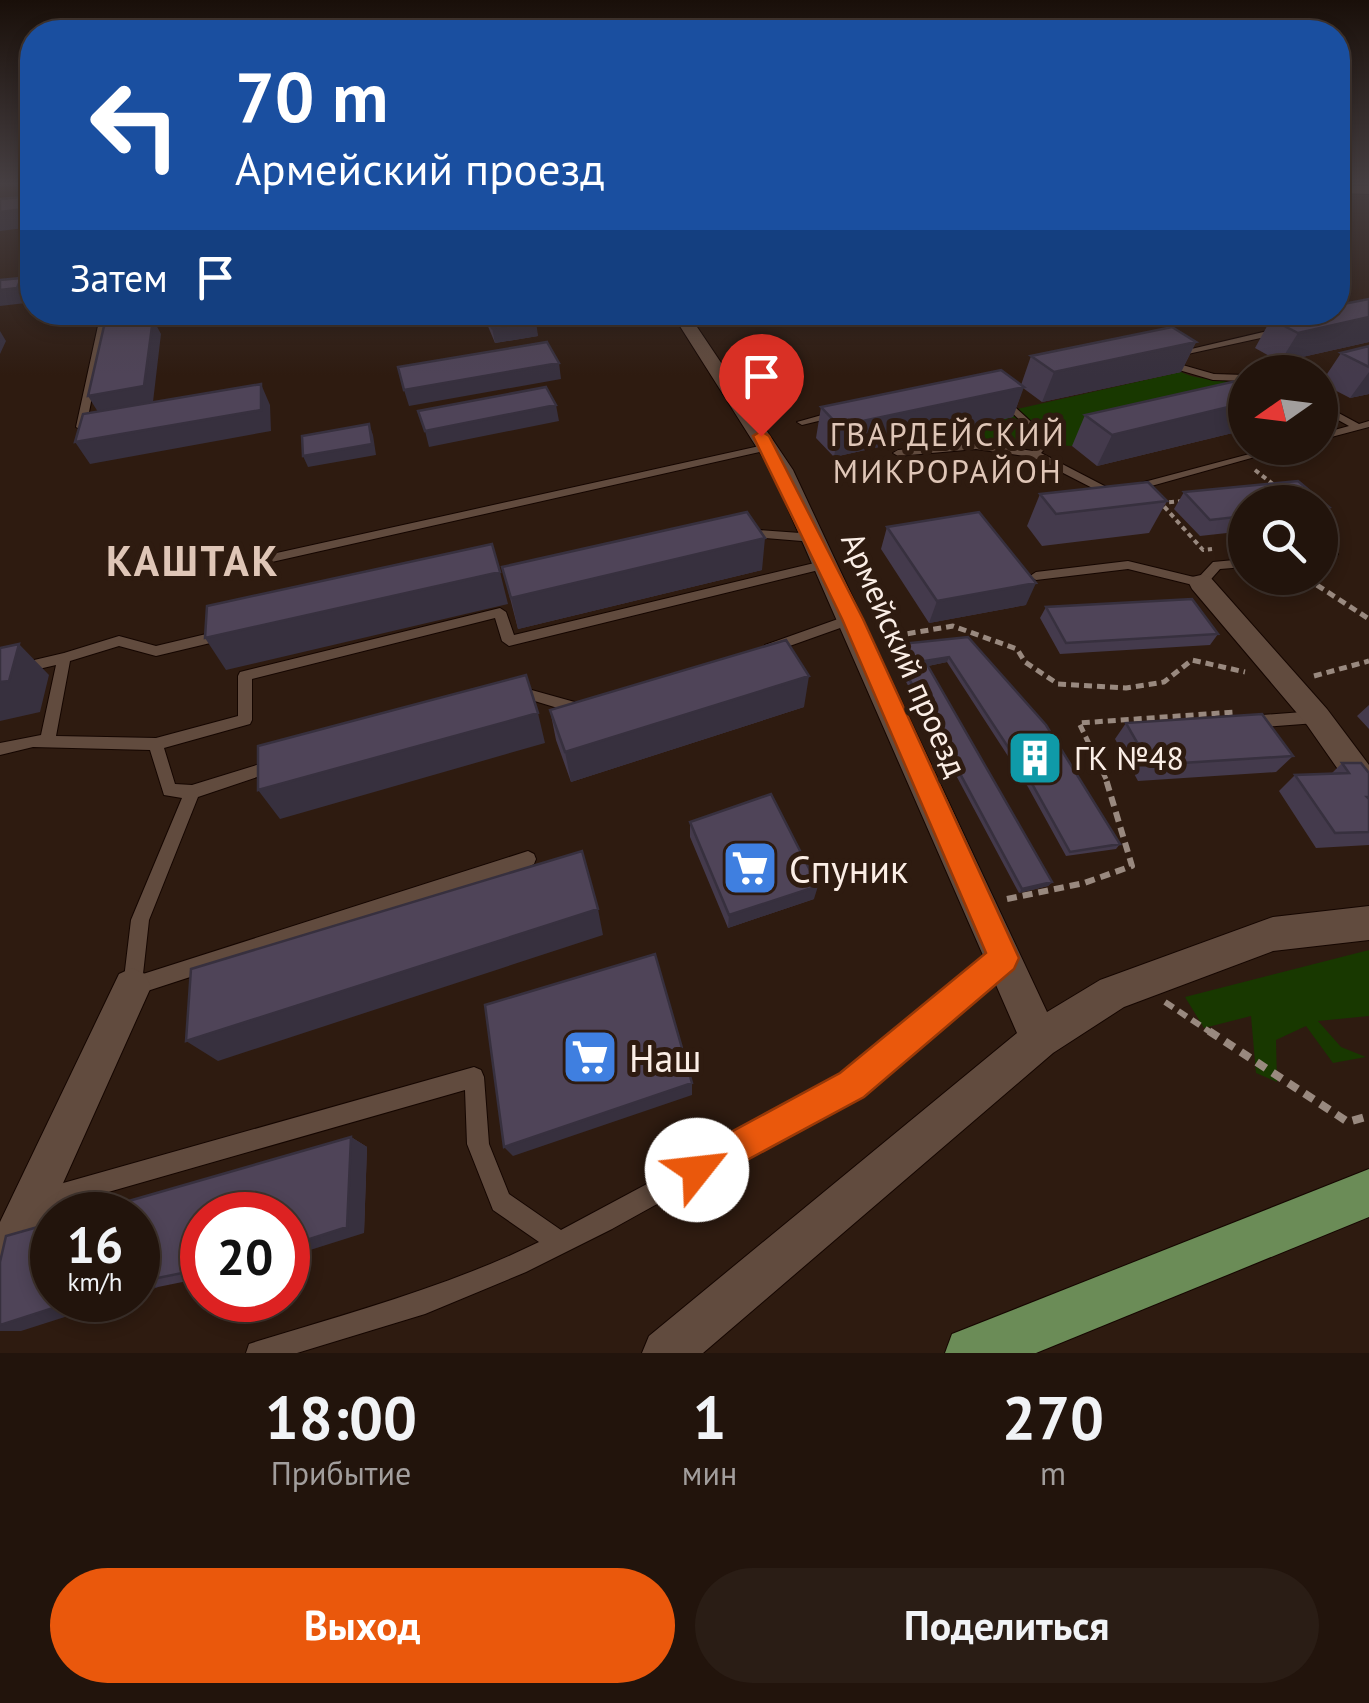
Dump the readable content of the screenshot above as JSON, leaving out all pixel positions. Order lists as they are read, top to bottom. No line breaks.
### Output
{"streets":{"street":["Армейский проезд"]},"districts":["ГВАРДЕЙСКИЙ МИКРОРАЙОН","КАШТАК"],"places":{"building":["ГК №48"],"supermarket":["Спуник","Наш"]},"north":"left","page":{"turn":["70 m","Армейский проезд"],"then":"Затем","speed":"16 km/h","limit":"20","eta":["18:00","Прибытие","1","мин","270","m"],"buttons":["Выход","Поделиться"]}}
